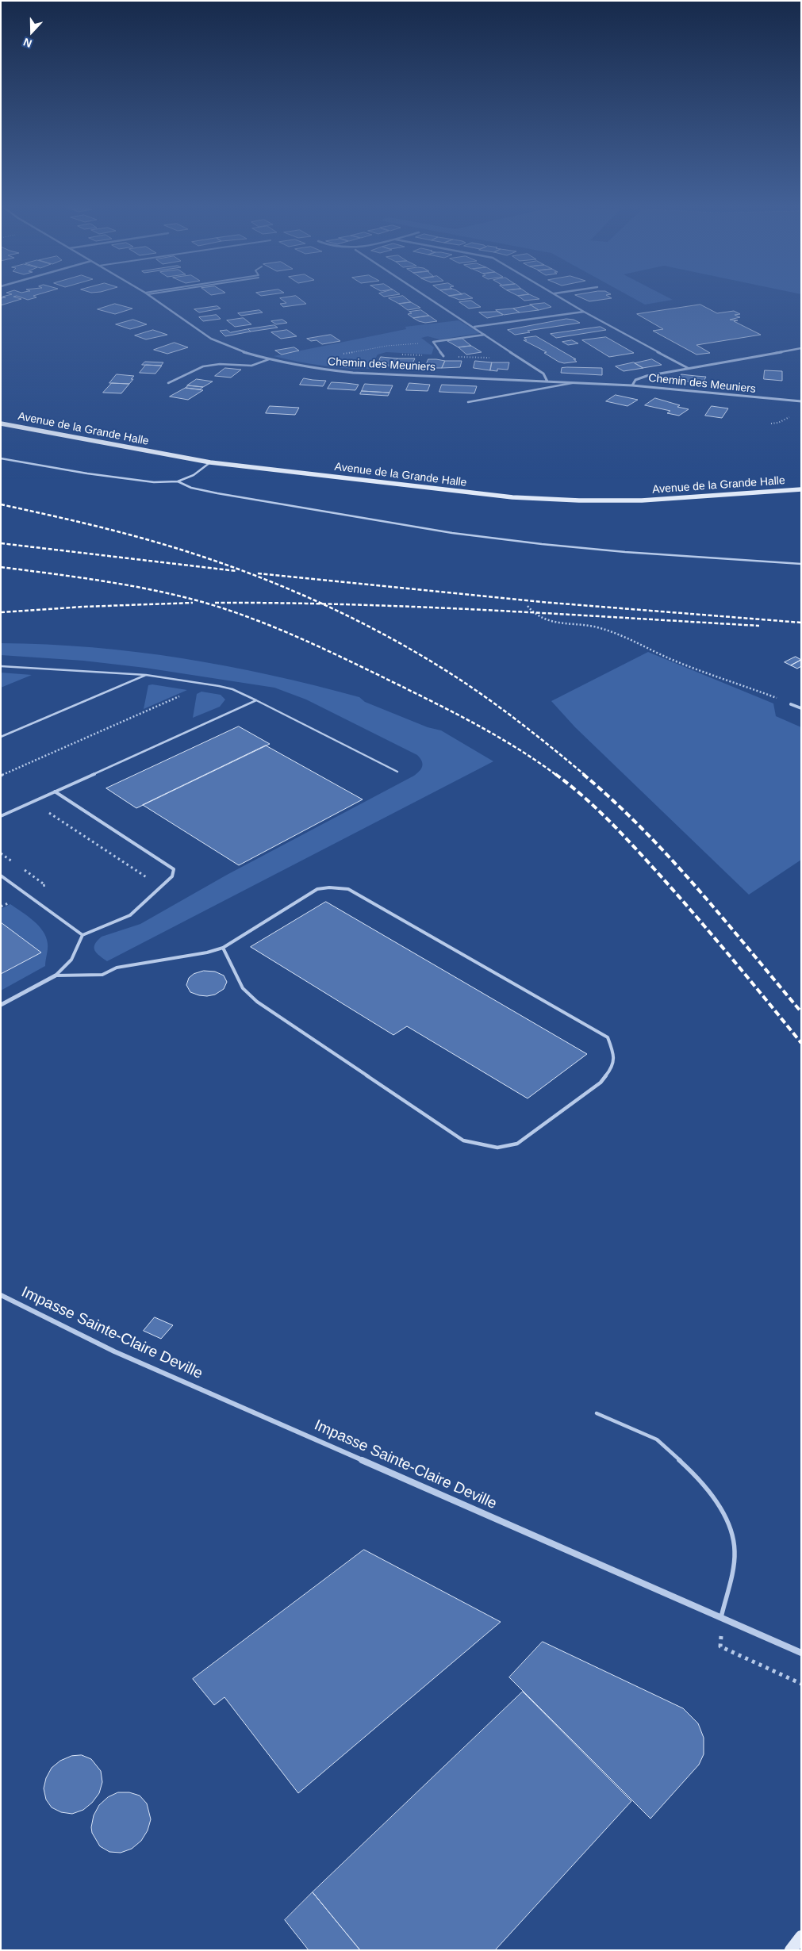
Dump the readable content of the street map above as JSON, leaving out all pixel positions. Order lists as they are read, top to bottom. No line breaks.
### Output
{"streets":{"street":["Chemin des Meuniers","Avenue de la Grande Halle","Impasse Sainte-Claire Deville"]},"north":"bottom"}
